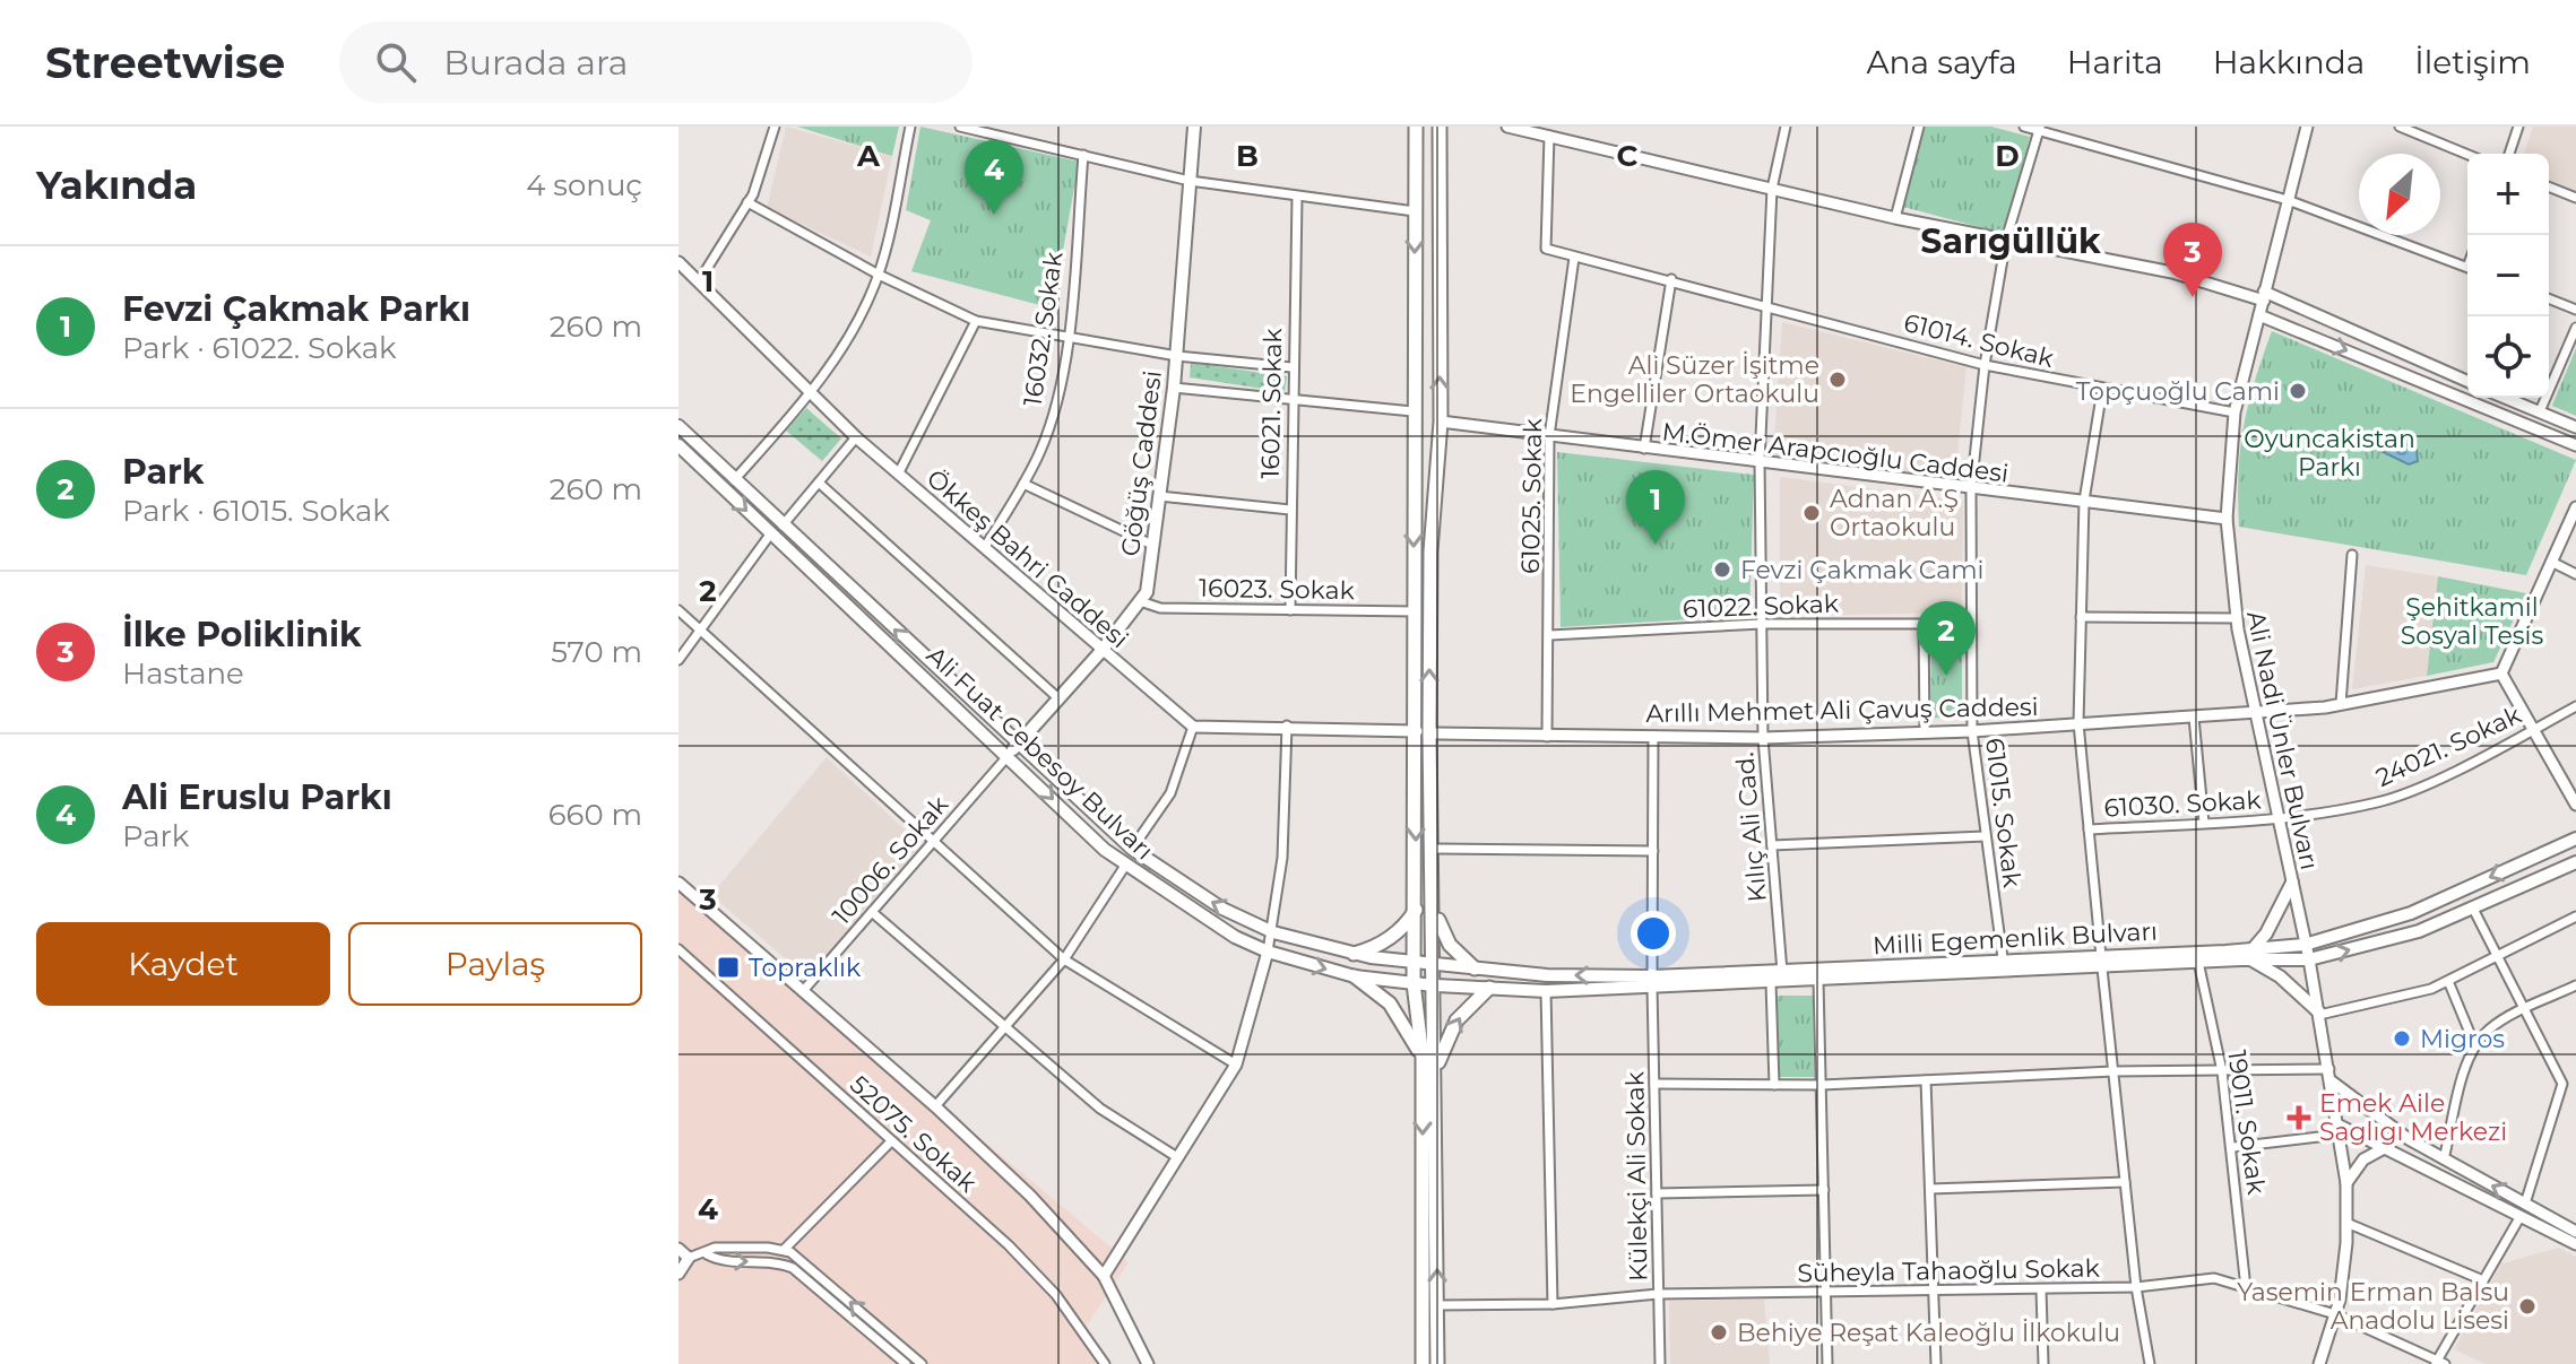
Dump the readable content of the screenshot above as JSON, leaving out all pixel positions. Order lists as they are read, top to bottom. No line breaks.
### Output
{"streets":{"main road":["Göğüş Caddesi","Ali Fuat Cebesoy Bulvarı","Milli Egemenlik Bulvarı"],"street":["16032. Sokak","61014. Sokak","16021. Sokak","M.Ömer Arapcıoğlu Caddesi","61025. Sokak","Ökkeş Bahri Caddesi","16023. Sokak","61022. Sokak","Arıllı Mehmet Ali Çavuş Caddesi","Ali Nadi Ünler Bulvarı","24021. Sokak","61030. Sokak","61015. Sokak","Kılıç Ali Cad.","10006. Sokak","19011. Sokak","52075. Sokak","Külekçi Ali Sokak","Süheyla Tahaoğlu Sokak"]},"crossings":[["16032. Sokak","Ökkeş Bahri Caddesi"],["61014. Sokak","61025. Sokak"],["61014. Sokak","Ali Nadi Ünler Bulvarı"],["61014. Sokak","61015. Sokak"],["61014. Sokak","Kılıç Ali Cad."],["16021. Sokak","16023. Sokak"],["M.Ömer Arapcıoğlu Caddesi","61025. Sokak"],["M.Ömer Arapcıoğlu Caddesi","Ali Nadi Ünler Bulvarı"],["M.Ömer Arapcıoğlu Caddesi","61015. Sokak"],["M.Ömer Arapcıoğlu Caddesi","Kılıç Ali Cad."],["Göğüş Caddesi","Ökkeş Bahri Caddesi"],["Göğüş Caddesi","16023. Sokak"],["Göğüş Caddesi","Ali Fuat Cebesoy Bulvarı"],["Göğüş Caddesi","10006. Sokak"],["Göğüş Caddesi","Milli Egemenlik Bulvarı"],["61025. Sokak","61022. Sokak"],["61025. Sokak","Arıllı Mehmet Ali Çavuş Caddesi"],["61022. Sokak","61015. Sokak"],["61022. Sokak","Kılıç Ali Cad."],["Arıllı Mehmet Ali Çavuş Caddesi","Ali Nadi Ünler Bulvarı"],["Arıllı Mehmet Ali Çavuş Caddesi","61015. Sokak"],["Arıllı Mehmet Ali Çavuş Caddesi","Kılıç Ali Cad."],["Arıllı Mehmet Ali Çavuş Caddesi","Külekçi Ali Sokak"],["Ali Nadi Ünler Bulvarı","24021. Sokak"],["Ali Nadi Ünler Bulvarı","61030. Sokak"],["Ali Nadi Ünler Bulvarı","Milli Egemenlik Bulvarı"],["Ali Nadi Ünler Bulvarı","Süheyla Tahaoğlu Sokak"],["24021. Sokak","61030. Sokak"],["Ali Fuat Cebesoy Bulvarı","10006. Sokak"],["Ali Fuat Cebesoy Bulvarı","Milli Egemenlik Bulvarı"],["61015. Sokak","Milli Egemenlik Bulvarı"],["Kılıç Ali Cad.","Milli Egemenlik Bulvarı"],["Milli Egemenlik Bulvarı","19011. Sokak"],["Milli Egemenlik Bulvarı","Külekçi Ali Sokak"],["19011. Sokak","Süheyla Tahaoğlu Sokak"],["Külekçi Ali Sokak","Süheyla Tahaoğlu Sokak"]],"one_way":["Ali Fuat Cebesoy Bulvarı"],"districts":["Sarıgüllük"],"parks":["Oyuncakistan Parkı","Şehitkamil Sosyal Tesis"],"places":{"other":["Ali Süzer İşitme Engelliler Ortaokulu","Topçuoğlu Cami","Adnan A.Ş Ortaokulu","Fevzi Çakmak Cami","Migros","Yasemin Erman Balsu Anadolu Lisesi","Behiye Reşat Kaleoğlu İlkokulu"],"transit":["Topraklık"],"health":["Emek Aile Saglıgı Merkezi"]},"north":"bottom left","page":{"header":"Streetwise","search":"Burada ara","nav":["Ana sayfa","Harita","Hakkında","İletişim"],"heading":["Yakında","4 sonuç"],"pins":["4","3","1","2"],"map_buttons":["+","−"],"list":[{"mark":"1","name":"Fevzi Çakmak Parkı","note":"Park · 61022. Sokak","value":"260 m"},{"mark":"2","name":"Park","note":"Park · 61015. Sokak","value":"260 m"},{"mark":"3","name":"İlke Poliklinik","note":"Hastane","value":"570 m"},{"mark":"4","name":"Ali Eruslu Parkı","note":"Park","value":"660 m"}],"buttons":["Kaydet","Paylaş"]},"grid":{"columns":["A","B","C","D"],"rows":["1","2","3","4"]}}
